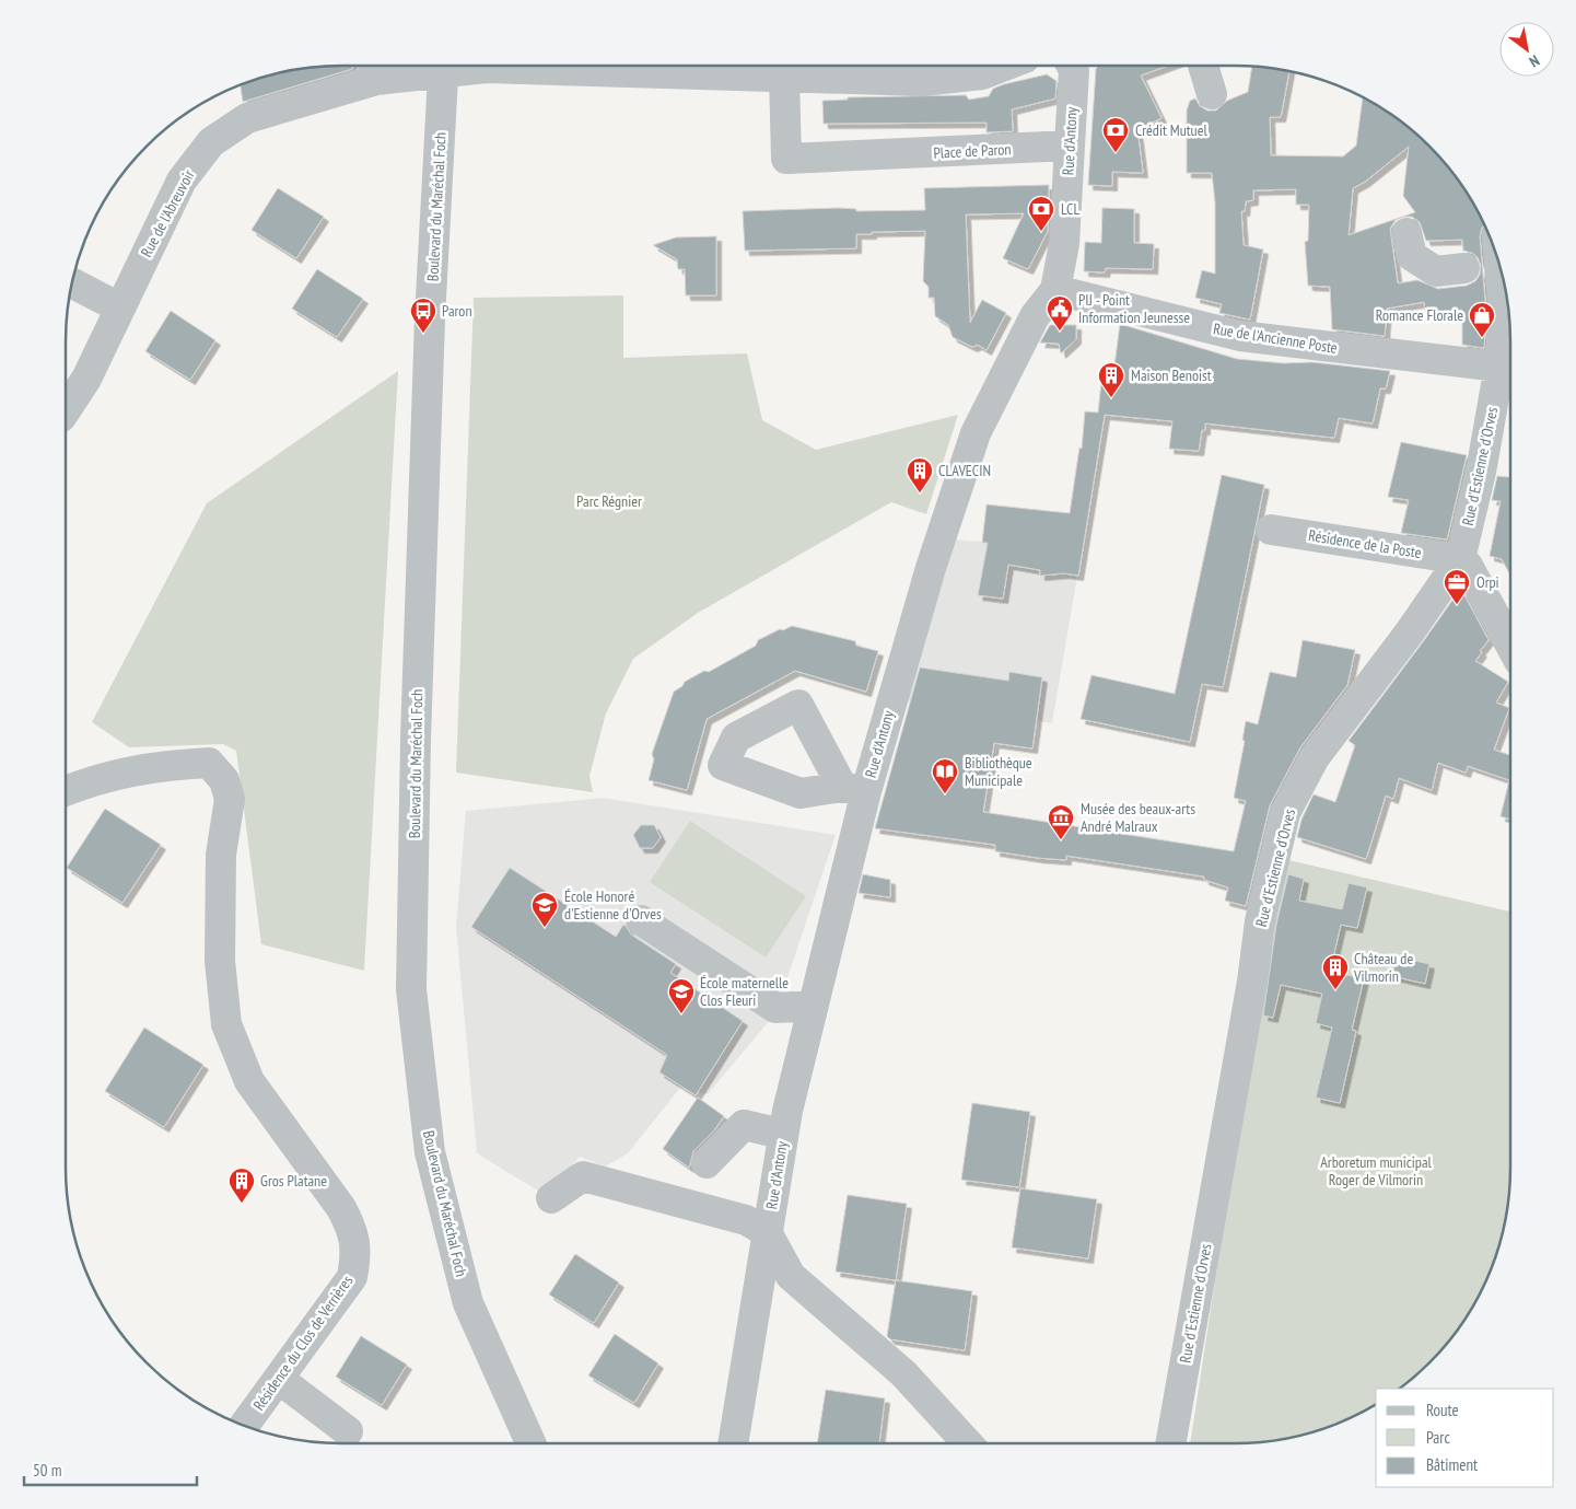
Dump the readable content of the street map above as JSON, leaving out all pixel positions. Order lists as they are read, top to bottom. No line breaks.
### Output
{"streets":{"street":["Rue d'Antony","Place de Paron","Boulevard du Maréchal Foch","Rue de l'Abreuvoir","Rue de l'Ancienne Poste","Rue d'Estienne d'Orves","Résidence de la Poste","Résidence du Clos de Verrières"]},"crossings":[["Rue d'Antony","Place de Paron"],["Rue d'Antony","Rue de l'Ancienne Poste"],["Place de Paron","Rue de l'Abreuvoir"],["Rue de l'Ancienne Poste","Rue d'Estienne d'Orves"],["Rue d'Estienne d'Orves","Résidence de la Poste"]],"parks":["Parc Régnier","Arboretum municipal Roger de Vilmorin"],"places":{"bank":["Crédit Mutuel","LCL"],"public building":["PIJ - Point Information Jeunesse"],"bus stop":["Paron"],"shop":["Romance Florale"],"building":["Maison Benoist","CLAVECIN","Château de Vilmorin","Gros Platane"],"office":["Orpi"],"library":["Bibliothèque Municipale"],"museum":["Musée des beaux-arts André Malraux"],"school or university":["École Honoré d'Estienne d'Orves","École maternelle Clos Fleuri"]},"legend":["Route","Parc","Bâtiment"],"scale_bar":"50 m","north":"bottom right"}
